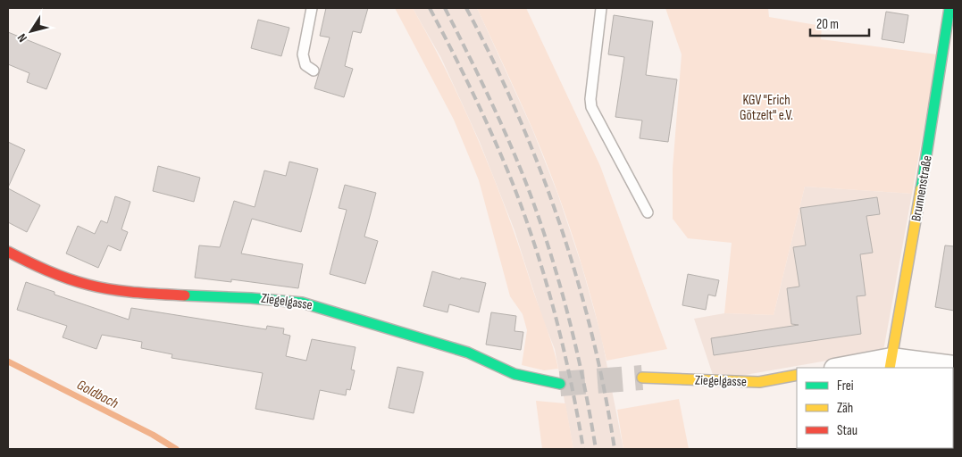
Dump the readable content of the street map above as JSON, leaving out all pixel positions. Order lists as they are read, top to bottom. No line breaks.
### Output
{"streets":{"street":["Brunnenstraße","Ziegelgasse"]},"water":["Goldbach"],"parks":["KGV \"Erich Götzelt\" e.V."],"legend":["Frei","Zäh","Stau"],"scale_bar":"20 m","north":"bottom left"}
